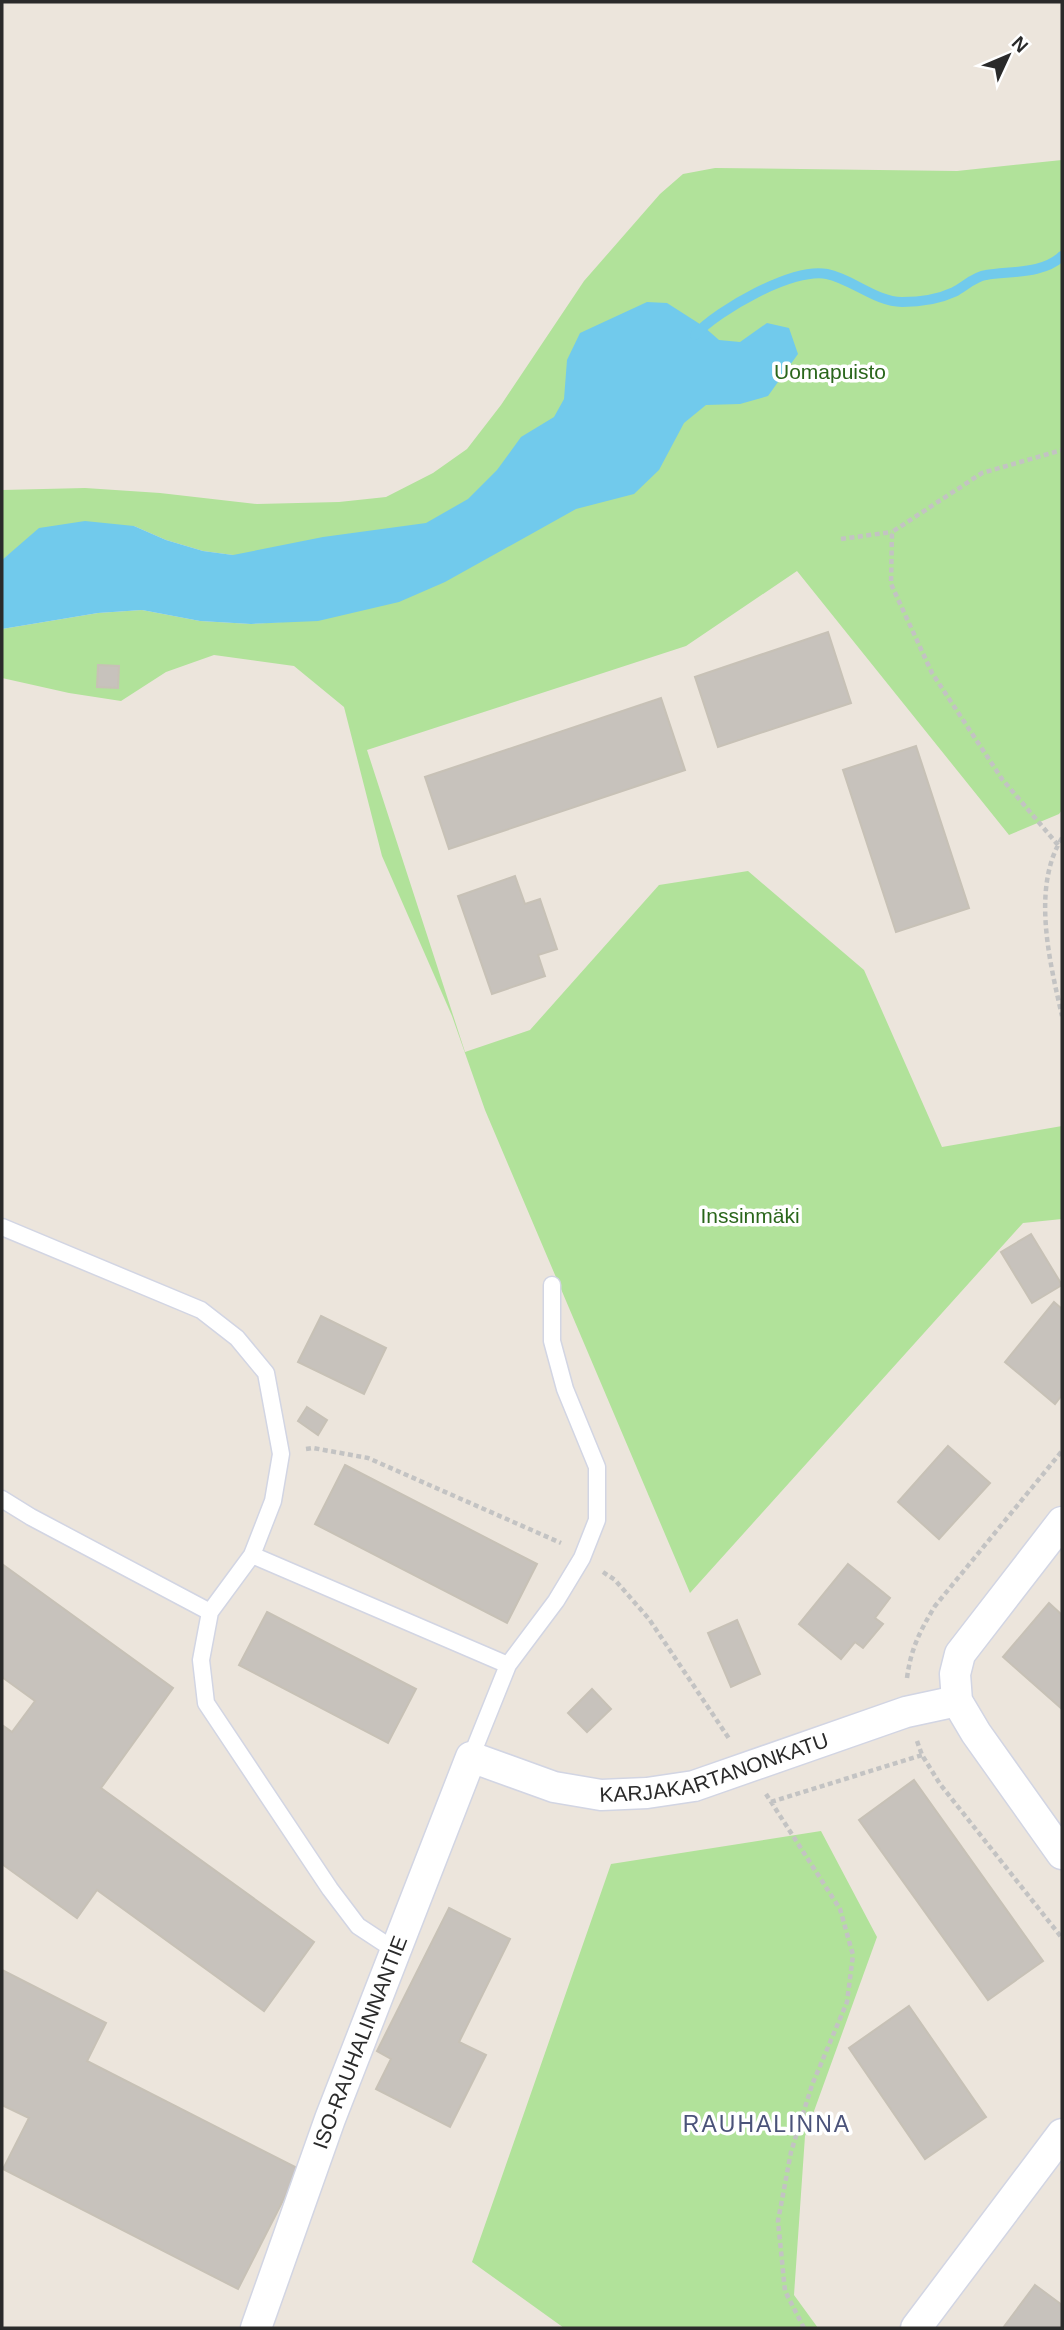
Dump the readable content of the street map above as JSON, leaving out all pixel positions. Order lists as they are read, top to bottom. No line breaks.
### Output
{"streets":{"street":["KARJAKARTANONKATU","ISO-RAUHALINNANTIE"]},"crossings":[["KARJAKARTANONKATU","ISO-RAUHALINNANTIE"]],"districts":["RAUHALINNA"],"parks":["Uomapuisto","Inssinmäki"],"north":"top right"}
